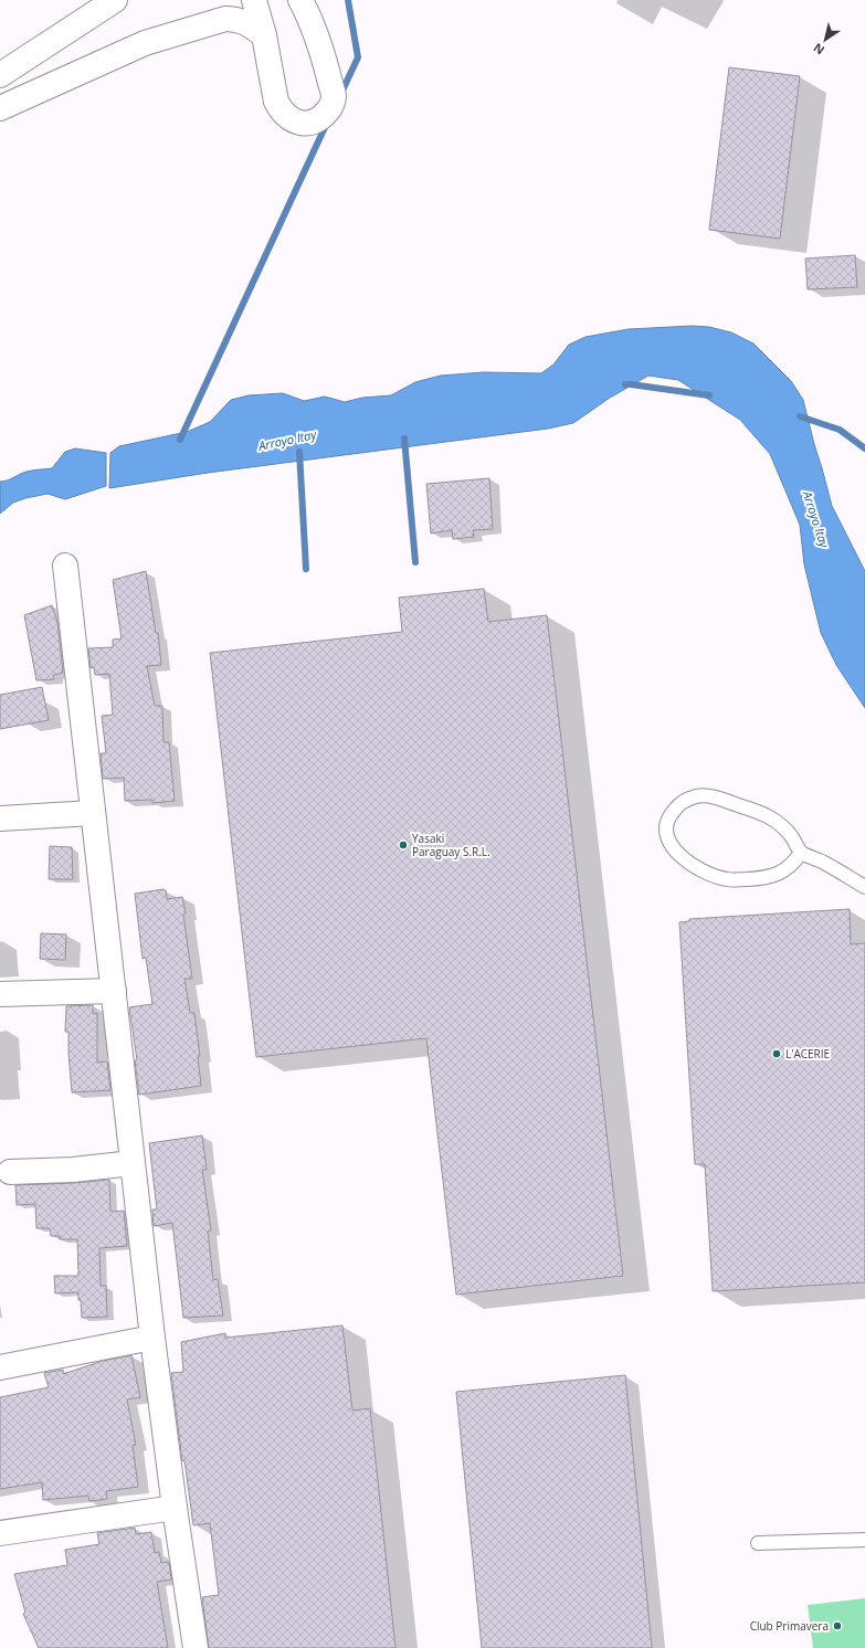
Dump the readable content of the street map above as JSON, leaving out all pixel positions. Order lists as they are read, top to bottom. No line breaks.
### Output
{"water":["Arroyo Itay"],"places":["Yasaki Paraguay S.R.L.","L'ACERIE","Club Primavera"],"north":"bottom left"}
